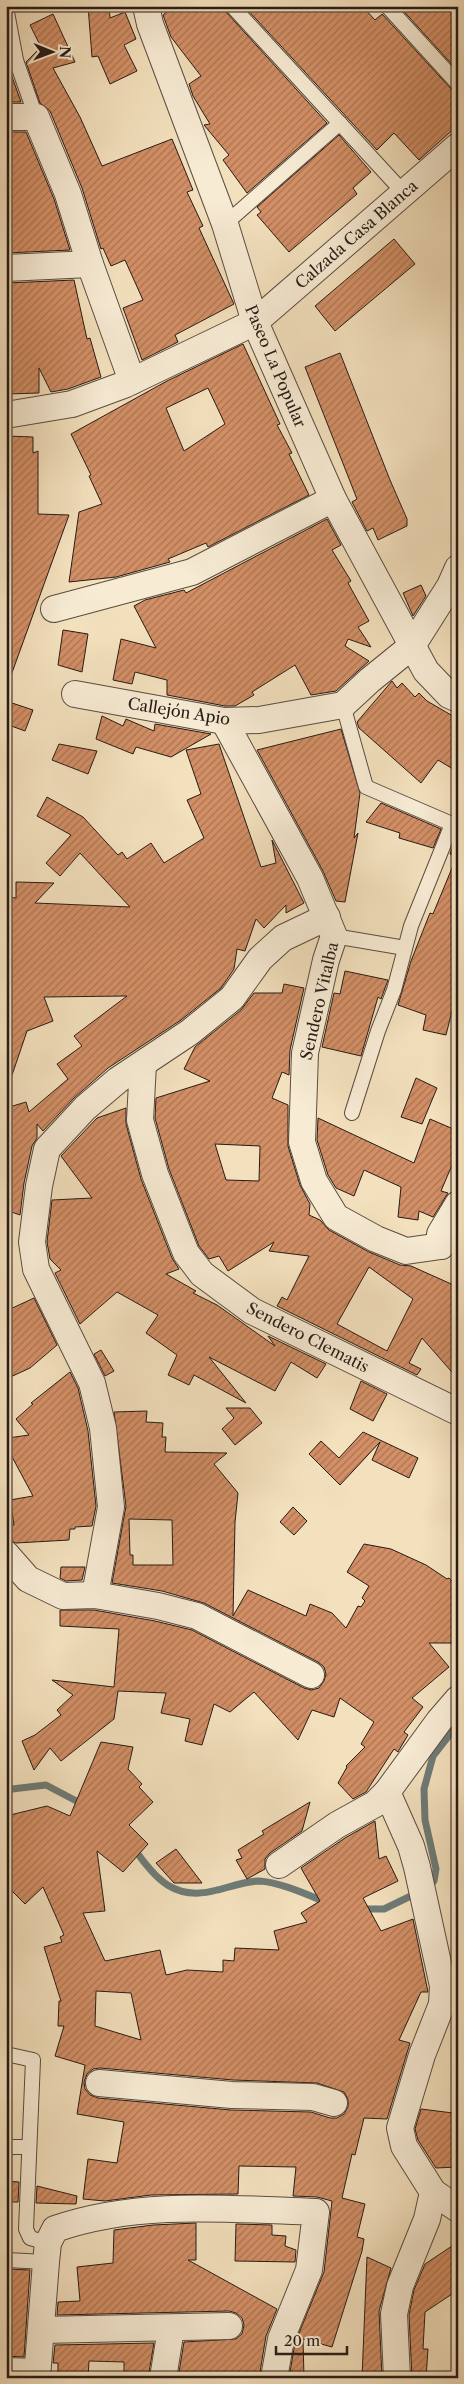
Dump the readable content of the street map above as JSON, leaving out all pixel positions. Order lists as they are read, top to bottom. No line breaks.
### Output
{"streets":{"street":["Calzada Casa Blanca","Paseo La Popular","Callejón Apio","Sendero Vitalba","Sendero Clematis"]},"crossings":[["Calzada Casa Blanca","Paseo La Popular"],["Callejón Apio","Sendero Vitalba"]],"scale_bar":"20 m","north":"right"}
